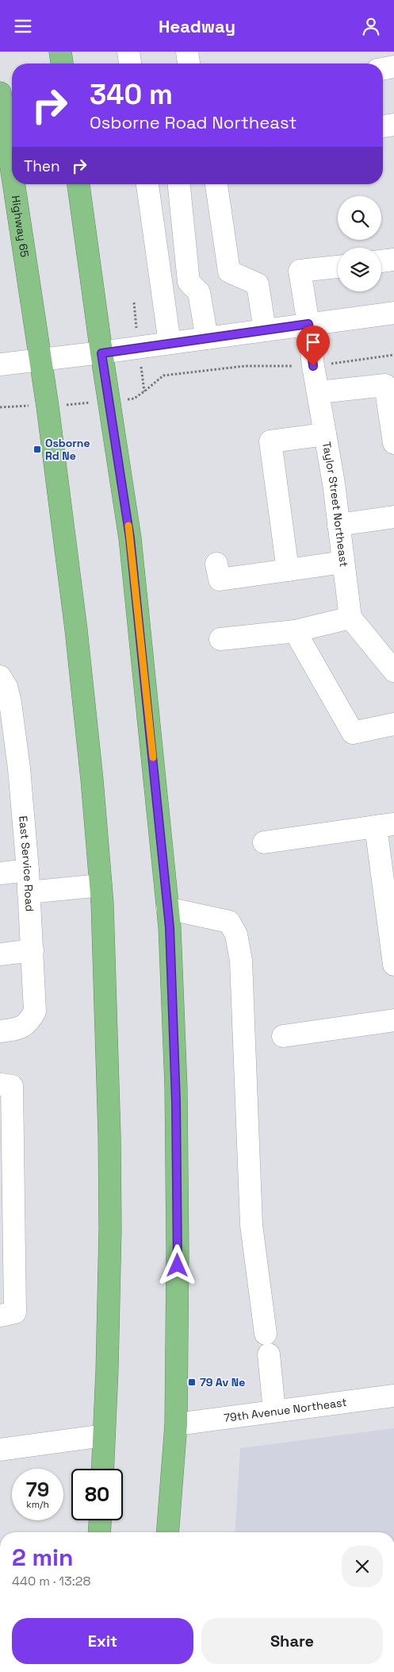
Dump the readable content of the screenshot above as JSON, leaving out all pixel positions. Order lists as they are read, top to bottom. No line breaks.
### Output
{"streets":{"highway":["Highway 65"],"street":["Taylor Street Northeast","East Service Road","79th Avenue Northeast"]},"places":{"transit":["Osborne Rd Ne","79 Av Ne"]},"page":{"header":"Headway","turn":["340 m","Osborne Road Northeast"],"then":"Then","speed":"79 km/h","limit":"80","heading":["2 min","440 m · 13:28"],"buttons":["Exit","Share"]}}
